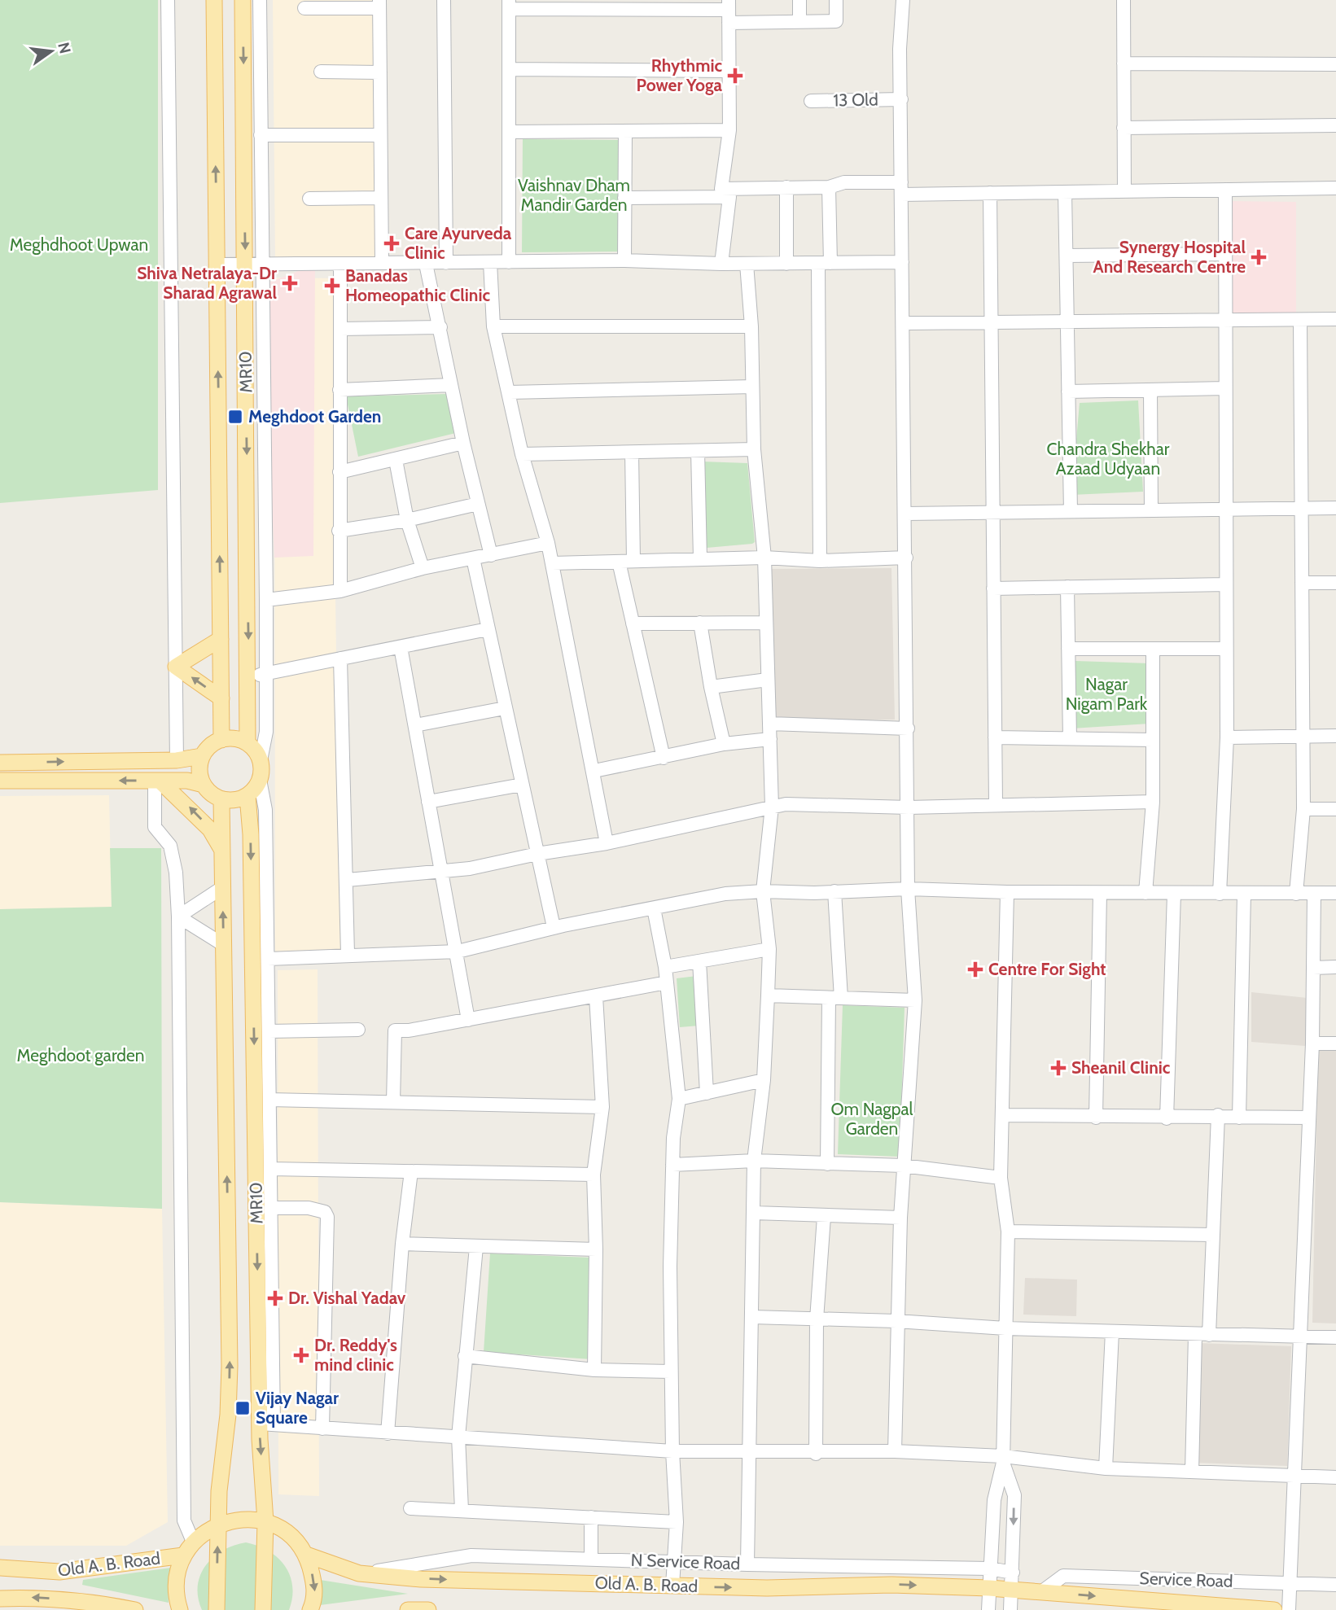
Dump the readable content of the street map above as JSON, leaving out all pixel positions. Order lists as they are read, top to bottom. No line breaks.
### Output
{"streets":{"main road":["MR10","Old A. B. Road"],"street":["13 Old","N Service Road","Service Road"]},"crossings":[["N Service Road","Old A. B. Road"]],"parks":["Vaishnav Dham Mandir Garden","Meghdhoot Upwan","Chandra Shekhar Azaad Udyaan","Nagar Nigam Park","Meghdoot garden","Om Nagpal Garden"],"places":{"health":["Rhythmic Power Yoga","Care Ayurveda Clinic","Synergy Hospital And Research Centre","Shiva Netralaya-Dr Sharad Agrawal","Banadas Homeopathic Clinic","Centre For Sight","Sheanil Clinic","Dr. Vishal Yadav","Dr. Reddy's mind clinic"],"transit":["Meghdoot Garden","Vijay Nagar Square"]},"north":"right"}
